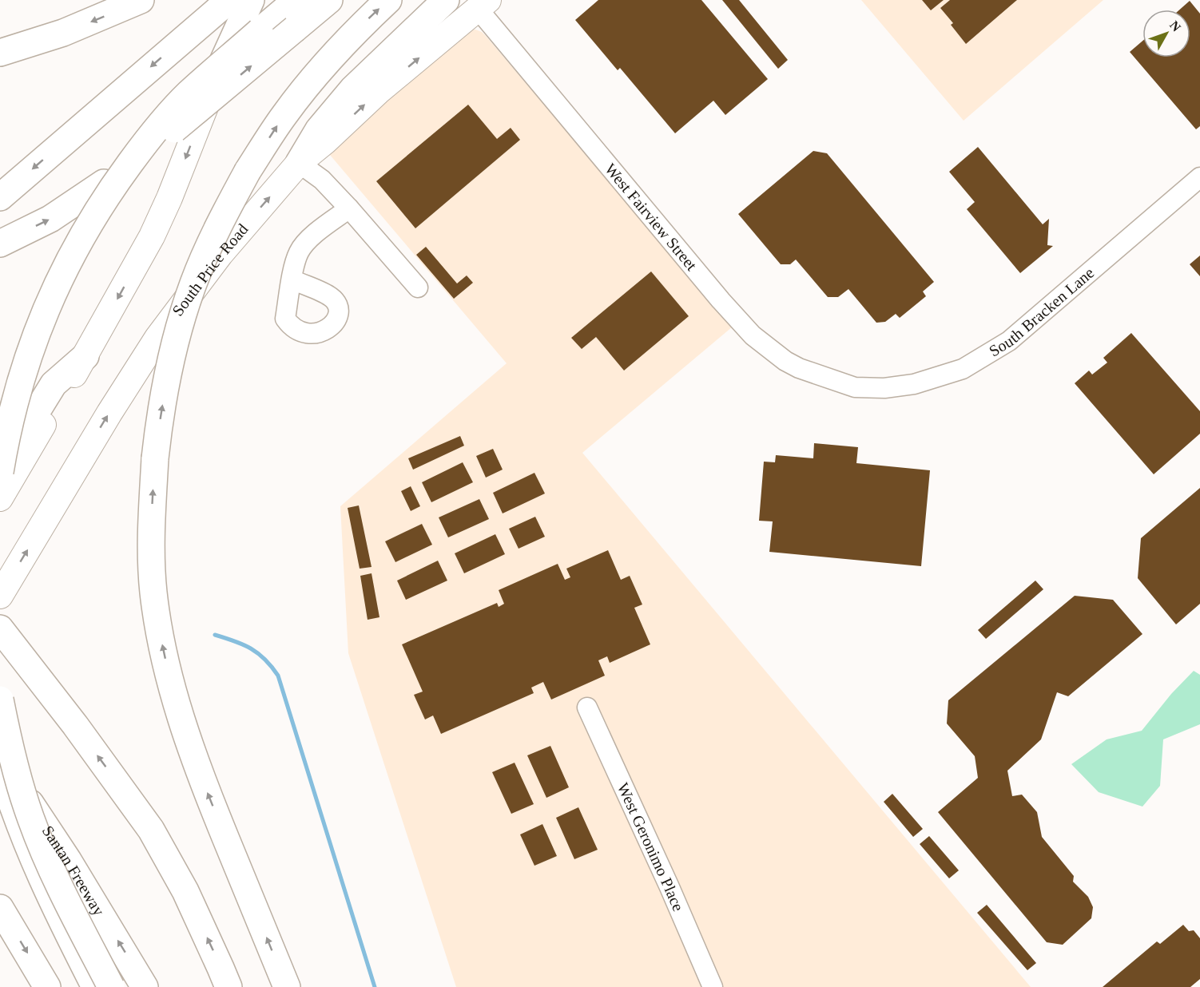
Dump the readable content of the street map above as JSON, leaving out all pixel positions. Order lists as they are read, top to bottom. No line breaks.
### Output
{"streets":{"highway":["Santan Freeway"],"main road":["South Price Road"],"street":["West Fairview Street","South Bracken Lane","West Geronimo Place"]},"crossings":[["West Fairview Street","South Price Road"],["West Fairview Street","South Bracken Lane"]],"north":"top right"}
